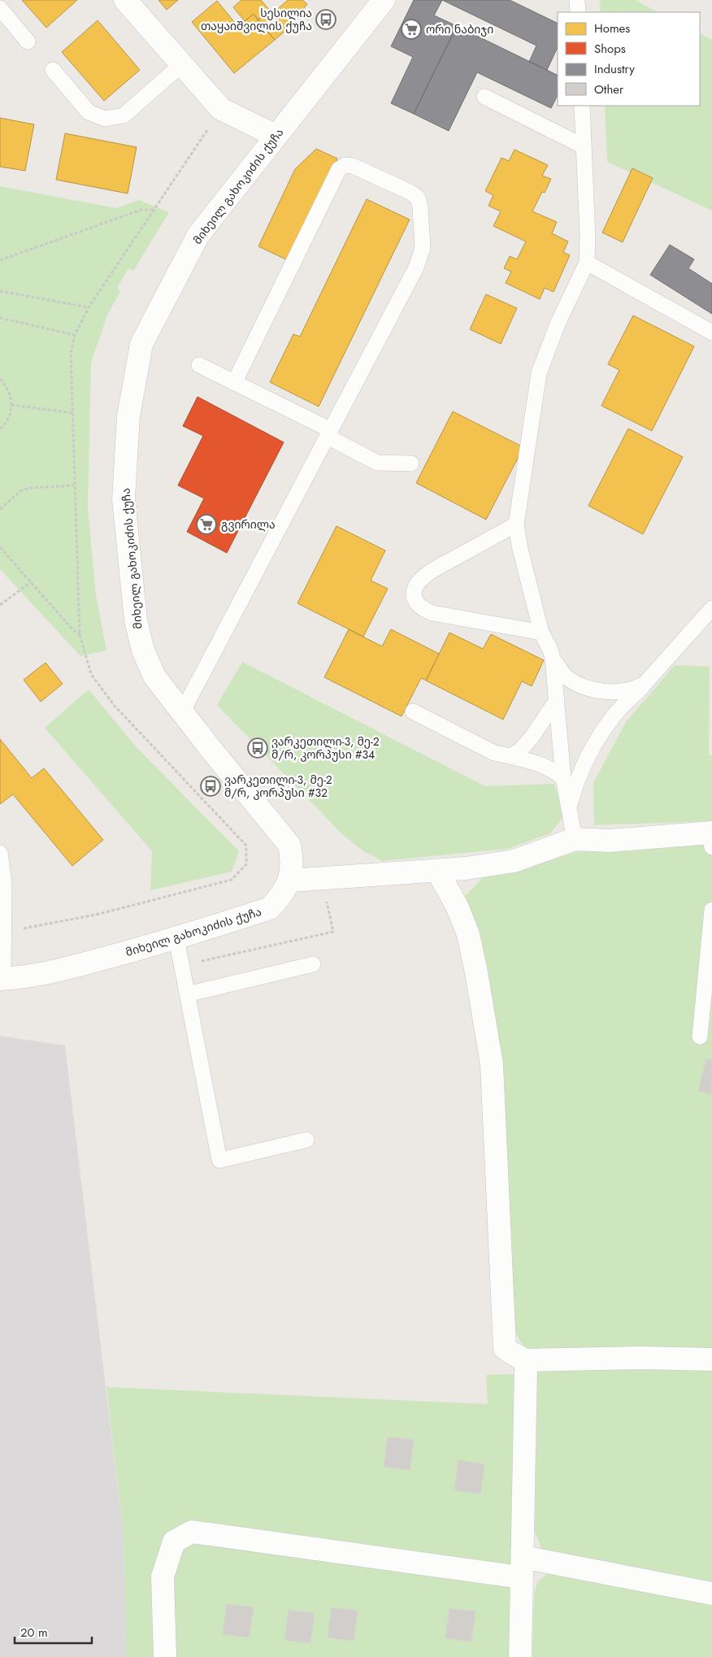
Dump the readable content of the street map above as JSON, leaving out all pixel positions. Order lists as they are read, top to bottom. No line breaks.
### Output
{"streets":{"street":["მიხეილ გახოკიძის ქუჩა"]},"places":{"bus stop":["სესილია თაყაიშვილის ქუჩა","ვარკეთილი-3, მე-2 მ/რ, კორპუსი #34","ვარკეთილი-3, მე-2 მ/რ, კორპუსი #32"],"supermarket":["ორი ნაბიჯი","გვირილა"]},"legend":["Homes","Shops","Industry","Other"],"scale_bar":"20 m"}
